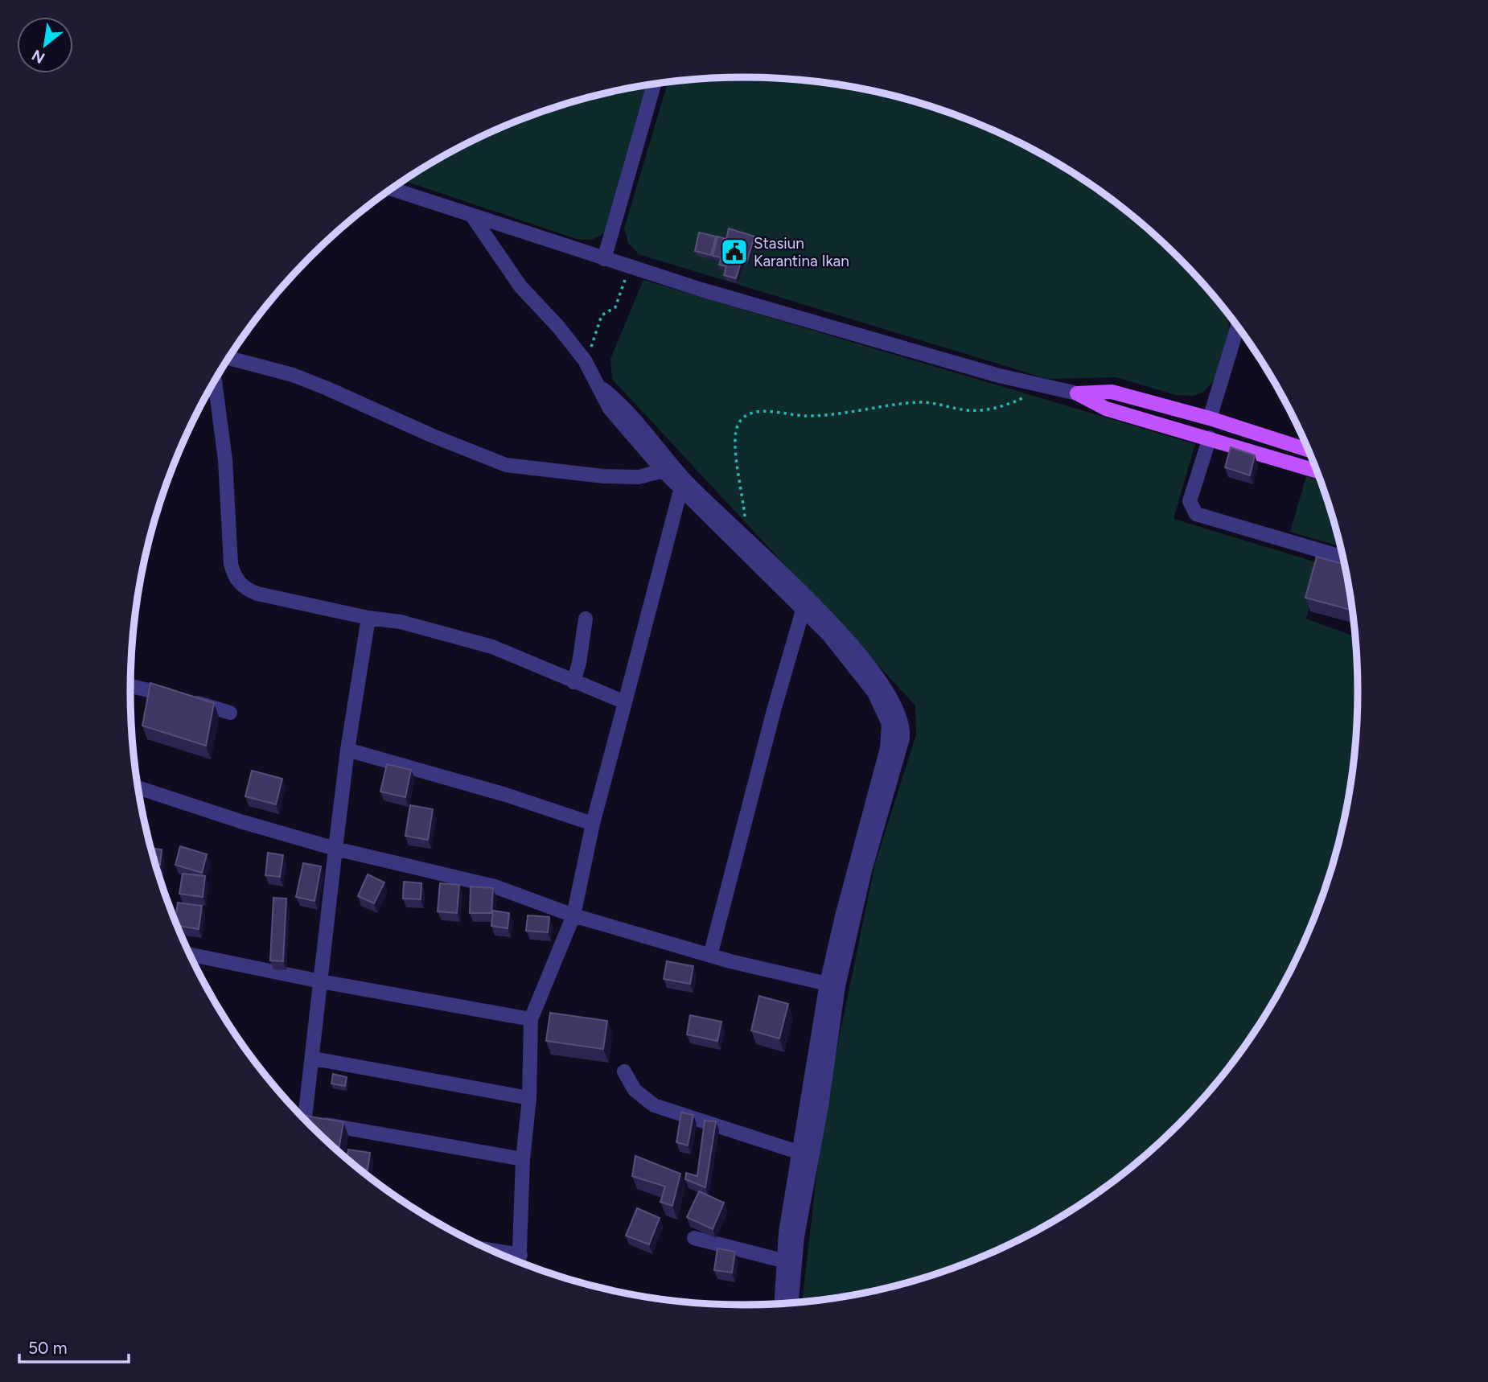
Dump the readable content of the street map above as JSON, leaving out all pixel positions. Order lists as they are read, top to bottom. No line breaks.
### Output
{"places":{"public building":["Stasiun Karantina Ikan"]},"scale_bar":"50 m","north":"bottom left"}
